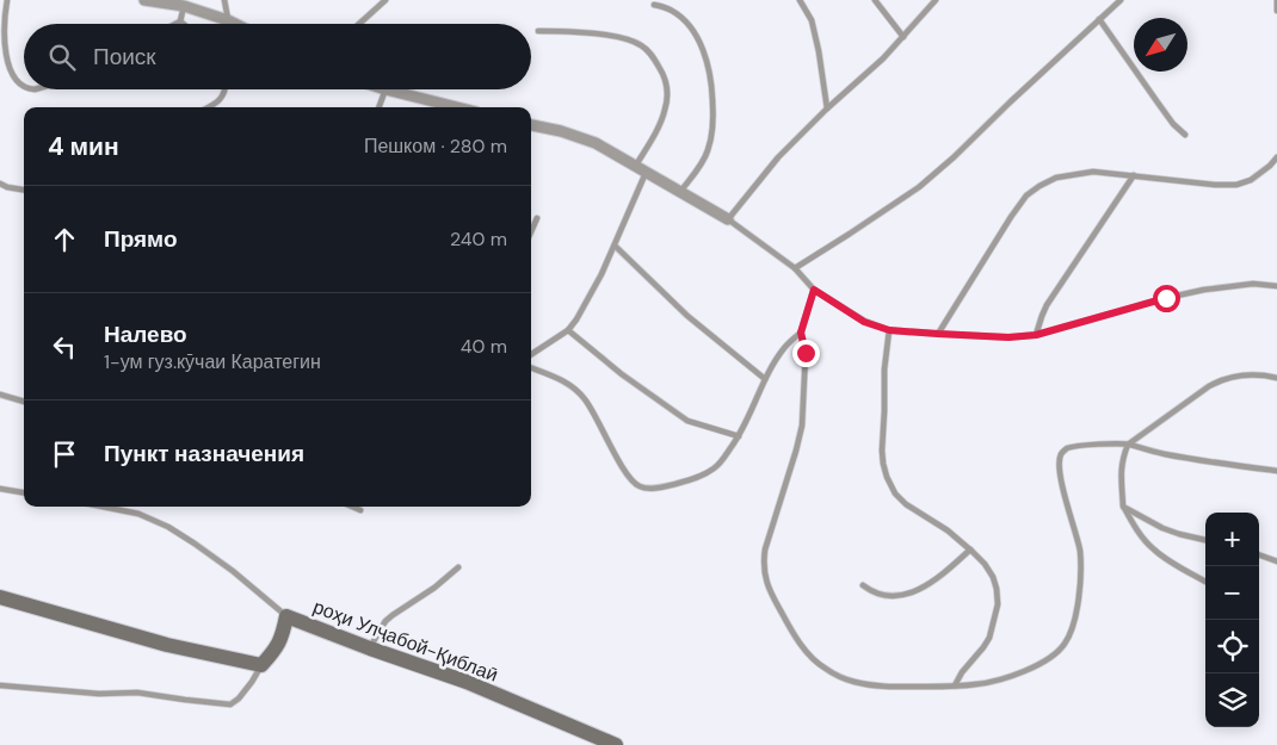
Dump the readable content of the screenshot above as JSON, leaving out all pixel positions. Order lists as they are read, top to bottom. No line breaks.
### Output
{"streets":{"street":["роҳи Улҷабой-Қиблаӣ"]},"north":"bottom left","page":{"search":"Поиск","heading":["4 мин","Пешком · 280 m"],"list":[["Прямо","240 m"],["Налево","1-ум гуз.кӯчаи Каратегин","40 m"],"Пункт назначения"],"map_buttons":["+","−"]}}
